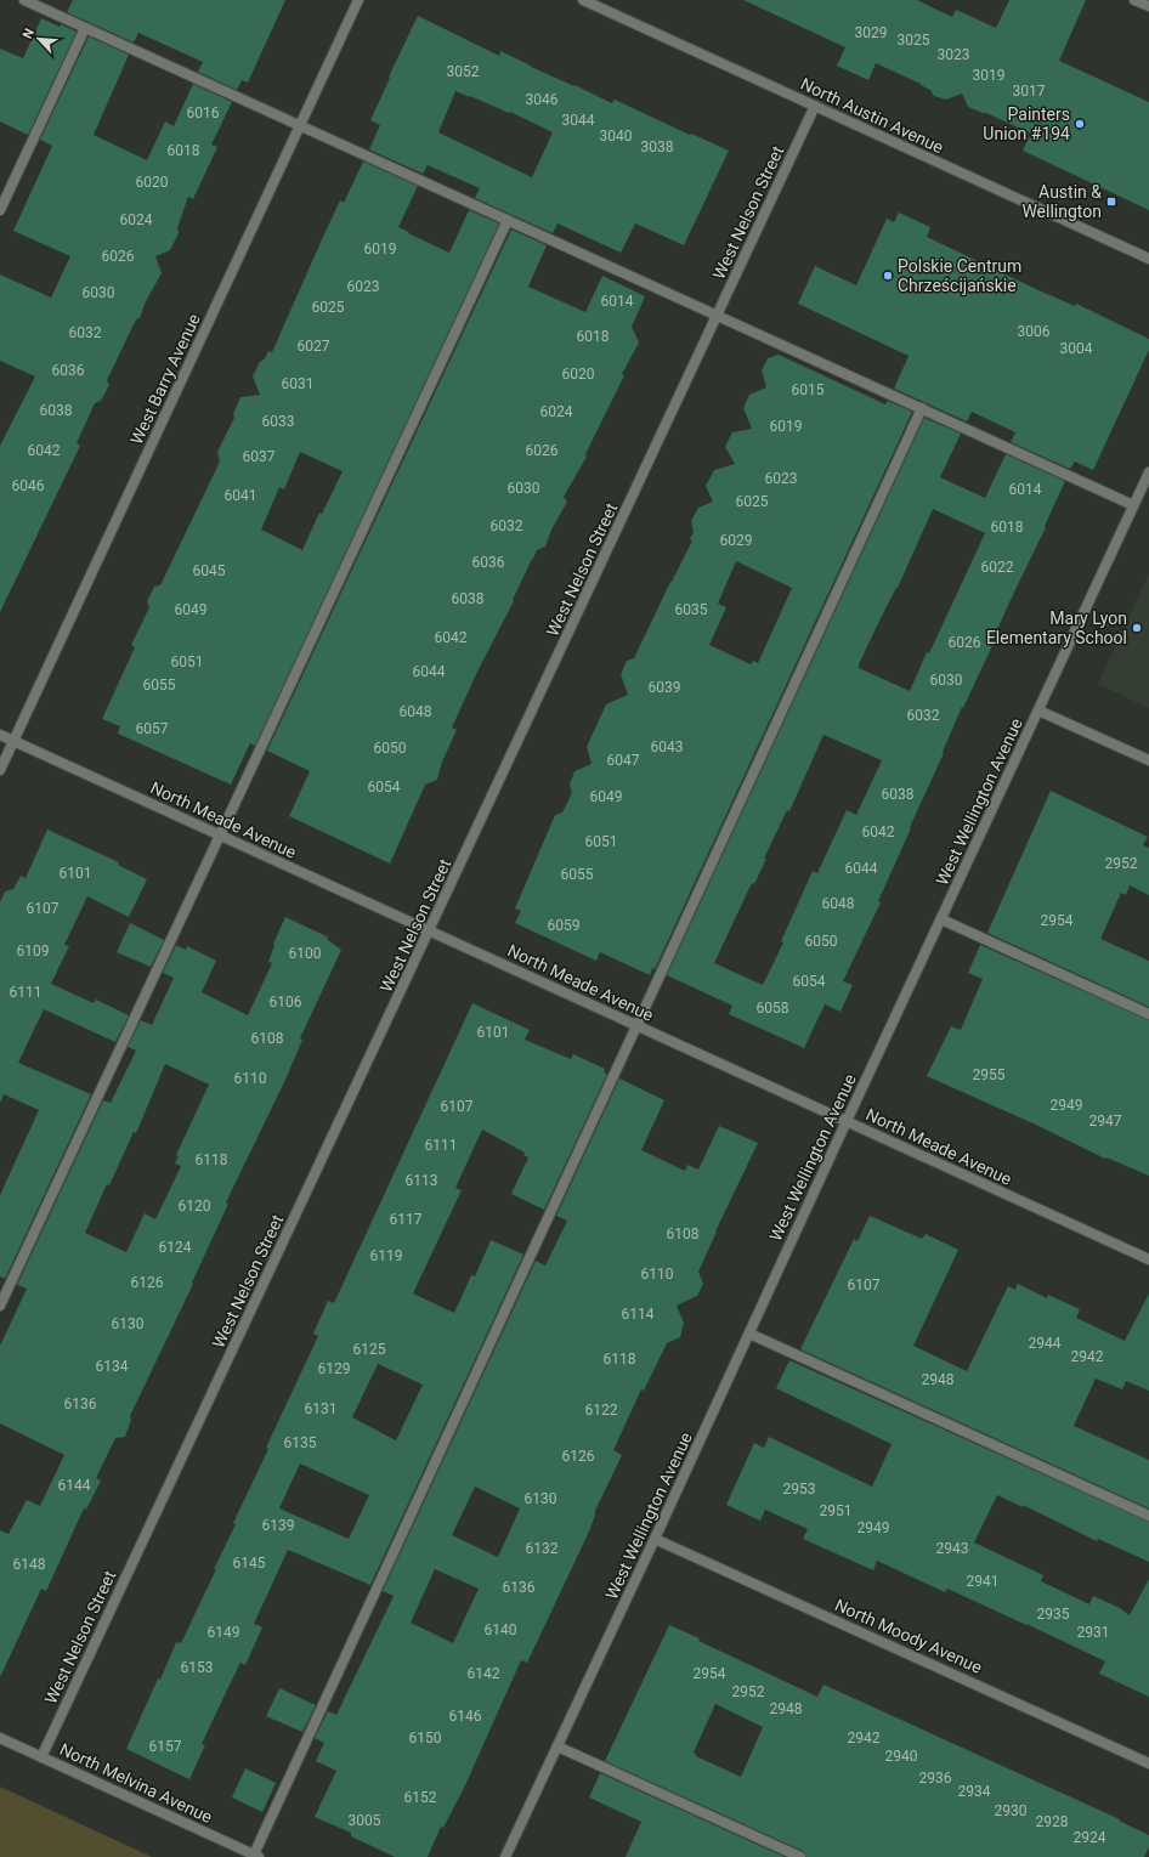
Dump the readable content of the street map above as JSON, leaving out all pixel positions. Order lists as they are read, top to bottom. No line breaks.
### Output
{"streets":{"street":["North Austin Avenue","West Nelson Street","West Barry Avenue","West Wellington Avenue","North Meade Avenue","North Moody Avenue","North Melvina Avenue"]},"crossings":[["North Austin Avenue","West Nelson Street"],["West Nelson Street","North Meade Avenue"],["West Nelson Street","North Melvina Avenue"],["West Barry Avenue","North Meade Avenue"],["West Wellington Avenue","North Meade Avenue"],["West Wellington Avenue","North Moody Avenue"]],"places":{"other":["Painters Union #194","Polskie Centrum Chrześcijańskie","Mary Lyon Elementary School"],"transit":["Austin & Wellington"]},"house_numbers":["3029","3025","3023","3052","3019","3017","3046","6016","3044","3040","3038","6018","6020","6024","6019","6026","6023","6030","6014","6025","3006","6032","6018","6027","3004","6036","6020","6031","6015","6038","6024","6033","6019","6042","6026","6037","6023","6046","6030","6014","6041","6025","6032","6018","6029","6036","6022","6045","6038","6049","6035","6042","6026","6051","6044","6030","6055","6039","6048","6032","6057","6043","6050","6047","6054","6038","6049","6042","6051","2952","6044","6101","6055","6048","6107","2954","6059","6050","6109","6100","6054","6111","6106","6058","6101","6108","2955","6110","2949","6107","2947","6111","6118","6113","6120","6117","6108","6124","6119","6110","6126","6107","6114","6130","2944","6125","2942","6118","6134","6129","2948","6136","6131","6122","6135","6126","6144","2953","6130","2951","6139","2949","6132","2943","6145","6148","2941","6136","2935","6140","6149","2931","6153","6142","2954","2952","2948","6146","6150","2942","6157","2940","2936","2934","6152","2930","3005","2928","2924"],"north":"top left"}
